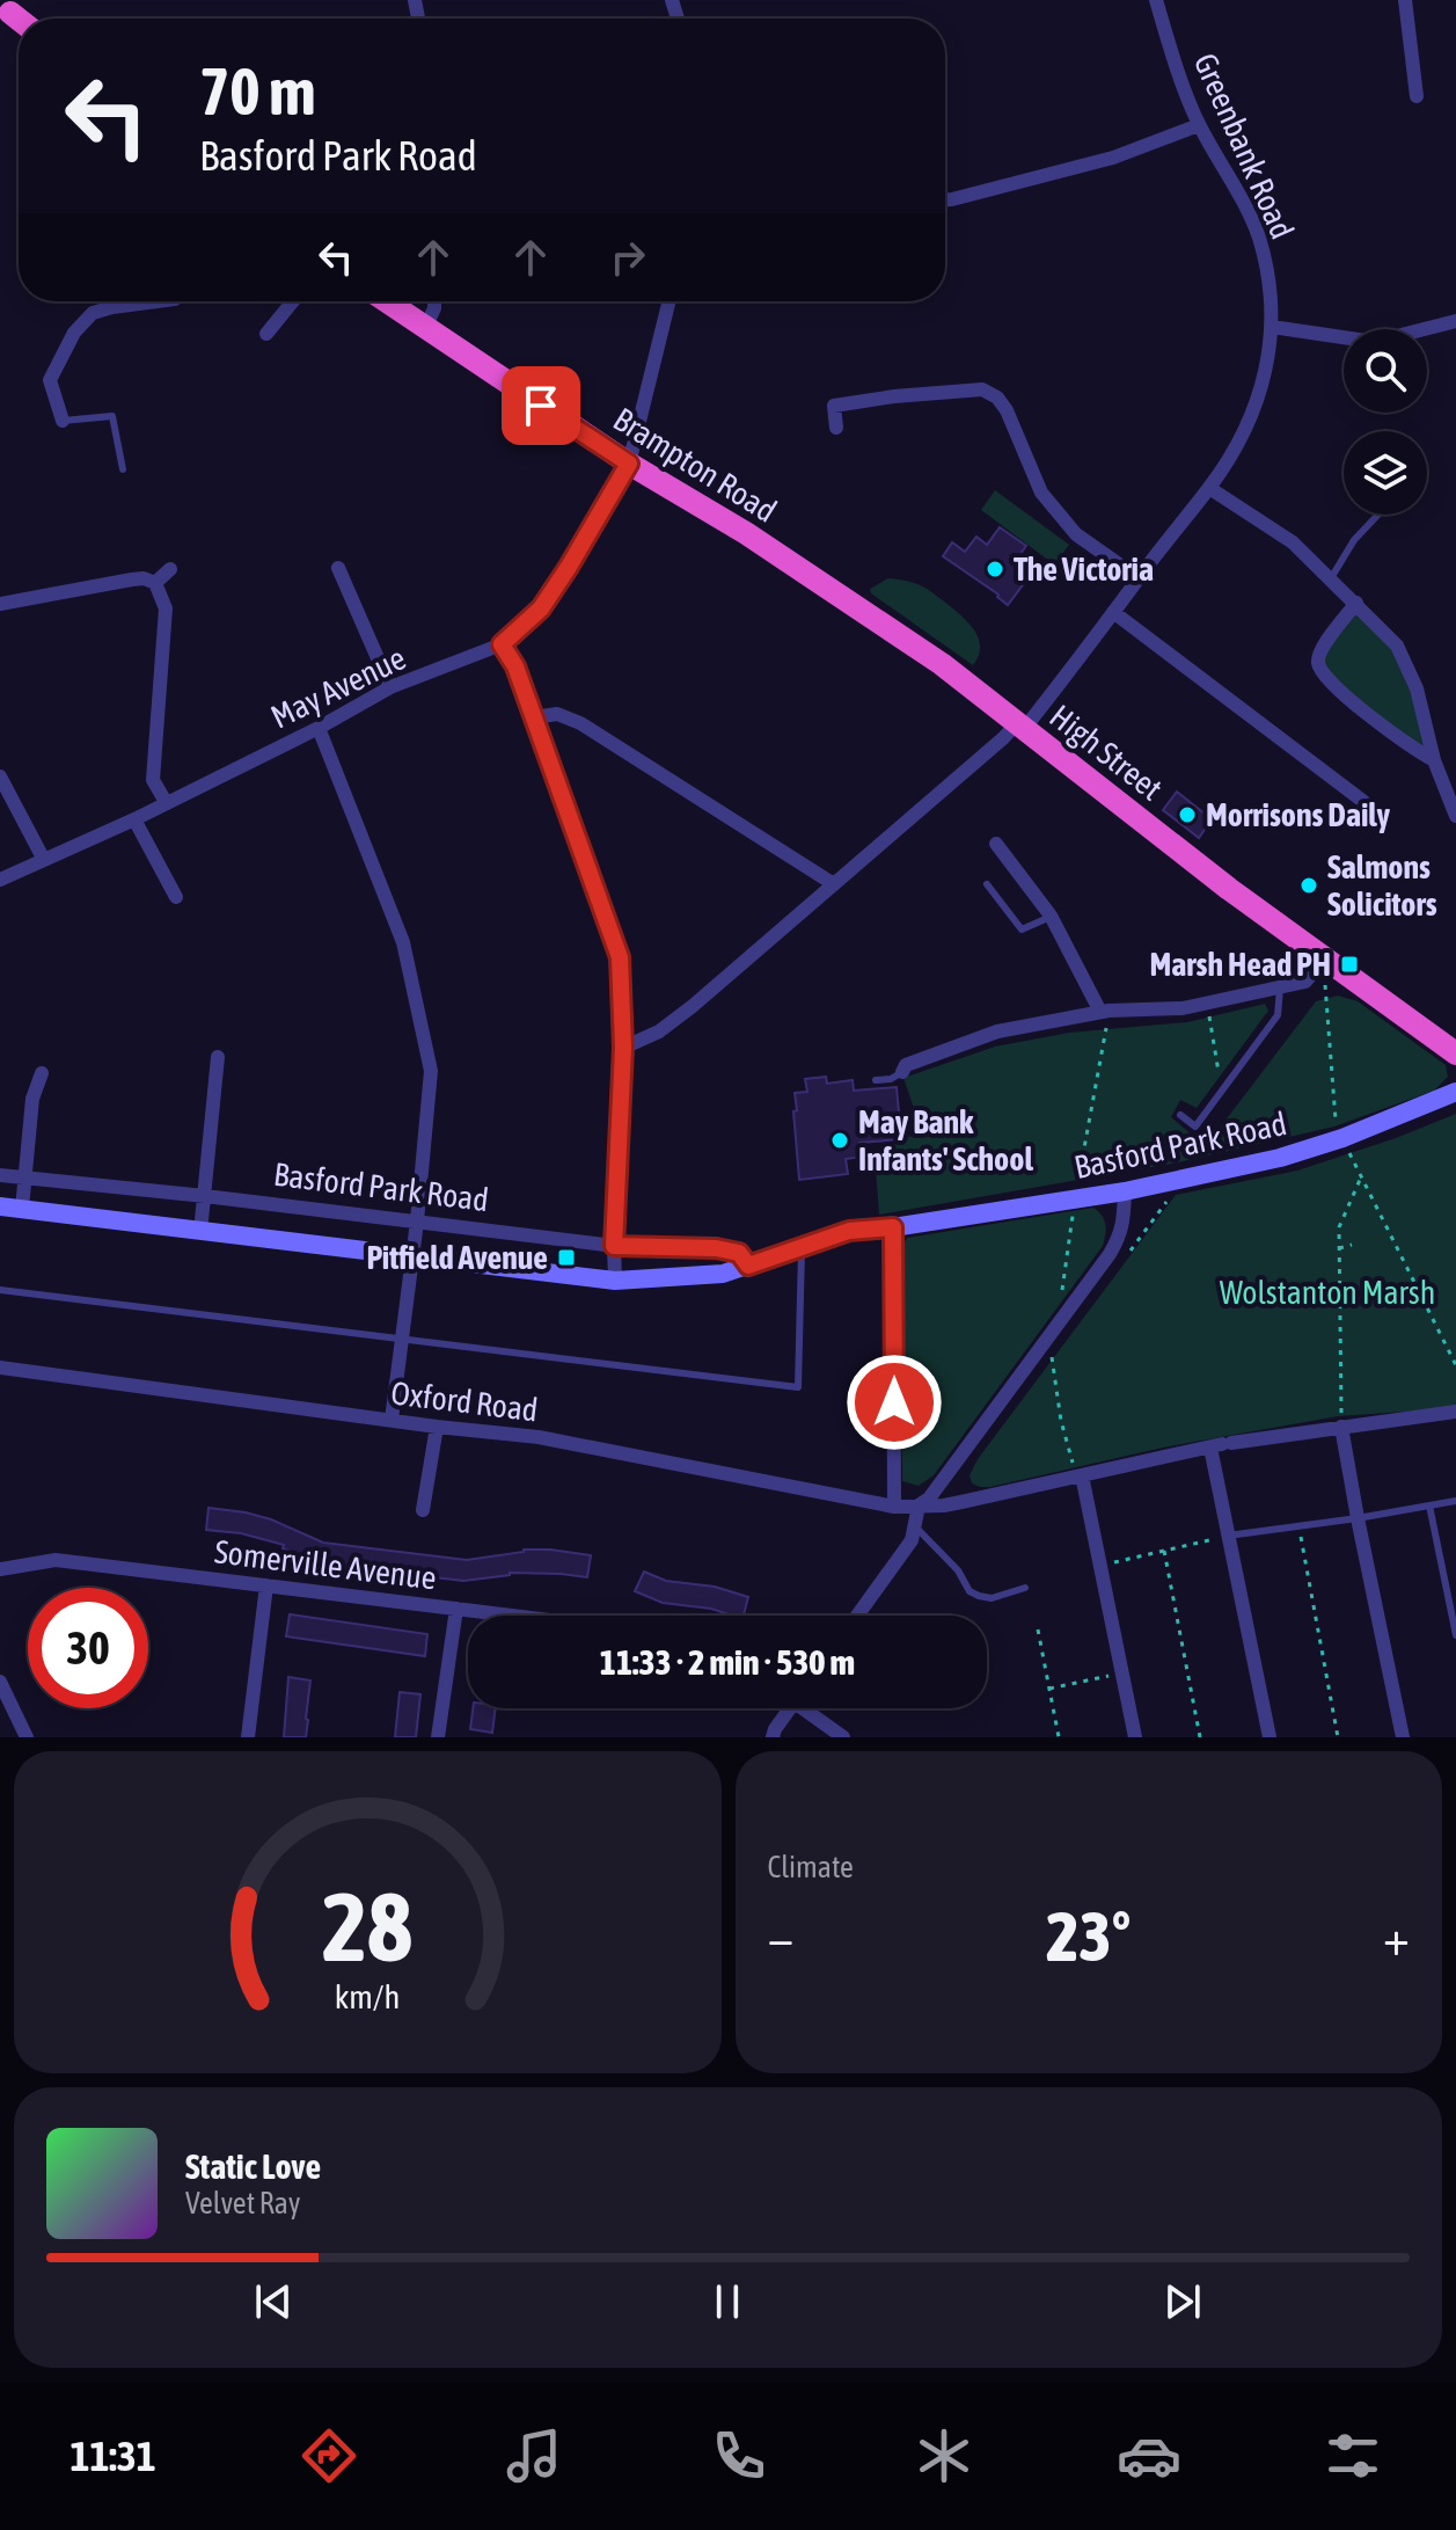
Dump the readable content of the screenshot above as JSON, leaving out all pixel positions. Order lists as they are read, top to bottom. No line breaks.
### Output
{"streets":{"highway":["Brampton Road","High Street"],"main road":["Basford Park Road"],"street":["Greenbank Road","May Avenue","Oxford Road","Somerville Avenue"]},"crossings":[["Greenbank Road","High Street"],["Brampton Road","May Avenue"],["Brampton Road","High Street"]],"parks":["Wolstanton Marsh"],"places":{"other":["The Victoria","Morrisons Daily","Salmons Solicitors","May Bank Infants' School"],"transit":["Marsh Head PH","Pitfield Avenue"]},"page":{"turn":["70 m","Basford Park Road"],"limit":"30","trip":"11:33 · 2 min · 530 m","tile":"Climate","heat":["−","23°","+"],"song":["Static Love","Velvet Ray"],"tabs":"11:31","gauge":["28","km/h"]}}
